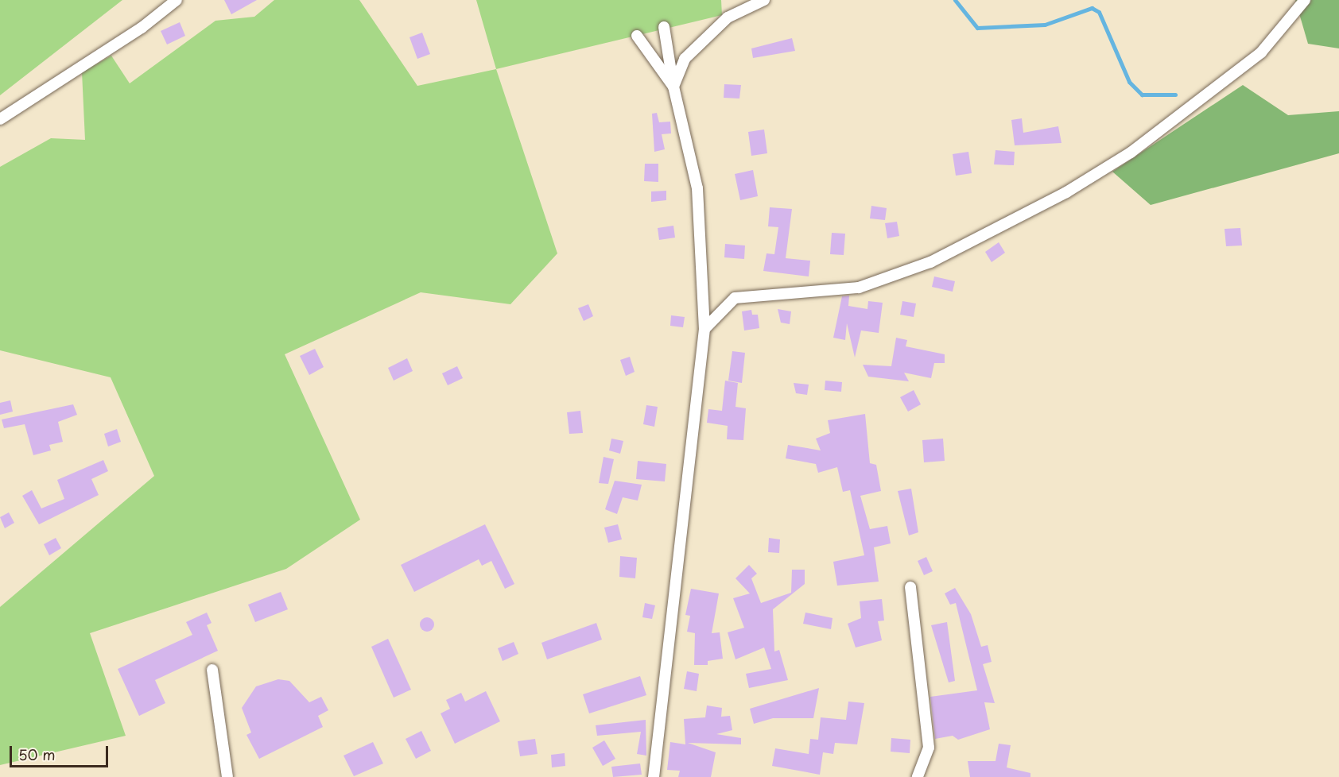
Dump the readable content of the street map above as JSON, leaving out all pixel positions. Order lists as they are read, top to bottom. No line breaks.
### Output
{"scale_bar":"50 m"}
